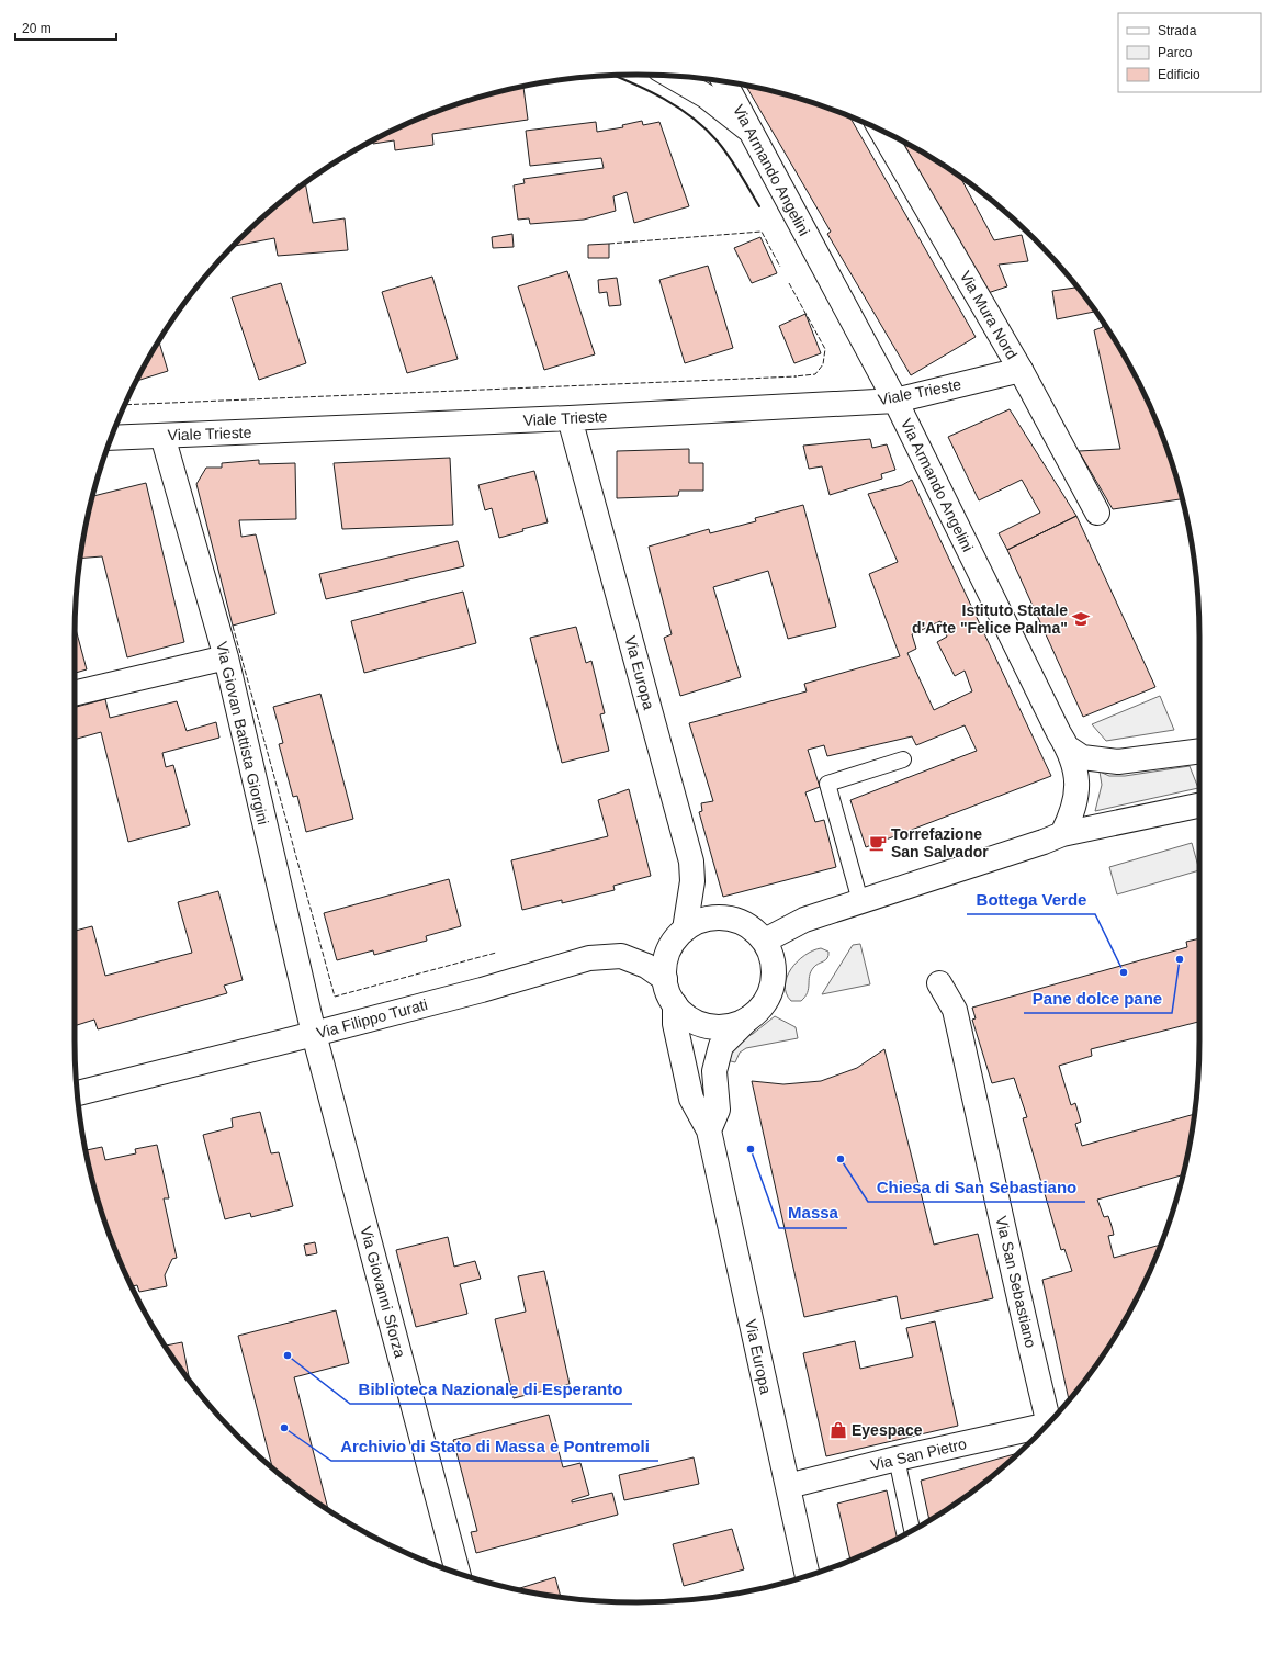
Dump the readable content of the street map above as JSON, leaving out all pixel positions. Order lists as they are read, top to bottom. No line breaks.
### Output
{"streets":{"street":["Via Armando Angelini","Via Mura Nord","Viale Trieste","Via Europa","Via Giovan Battista Giorgini","Via Filippo Turati","Via San Sebastiano","Via Giovanni Sforza","Via San Pietro"]},"crossings":[["Via Armando Angelini","Viale Trieste"],["Via Mura Nord","Viale Trieste"],["Viale Trieste","Via Europa"],["Viale Trieste","Via Giovan Battista Giorgini"],["Via Europa","Via Filippo Turati"],["Via Europa","Via San Pietro"],["Via Giovan Battista Giorgini","Via Filippo Turati"],["Via Giovan Battista Giorgini","Via Giovanni Sforza"],["Via Filippo Turati","Via Giovanni Sforza"]],"places":{"school or university":["Istituto Statale d'Arte \"Felice Palma\""],"cafe":["Torrefazione San Salvador"],"other":["Pane dolce pane","Bottega Verde","Massa","Chiesa di San Sebastiano","Biblioteca Nazionale di Esperanto","Archivio di Stato di Massa e Pontremoli"],"shop":["Eyespace"]},"legend":["Strada","Parco","Edificio"],"scale_bar":"20 m"}
